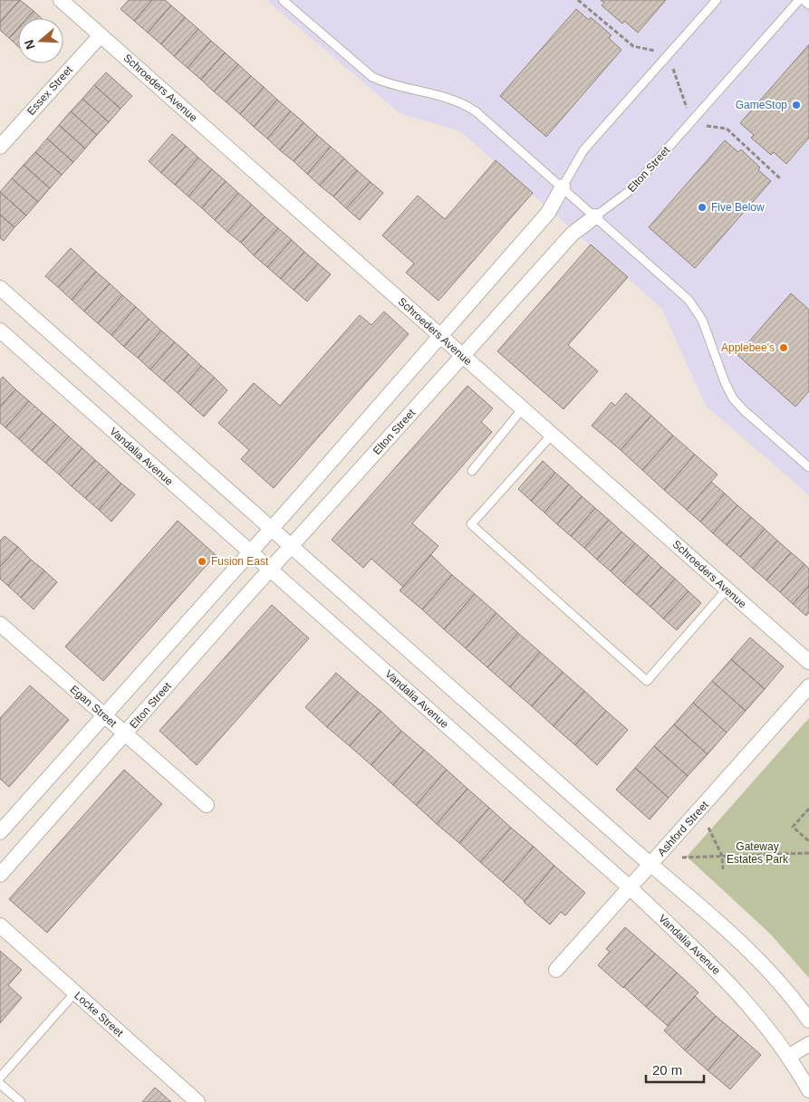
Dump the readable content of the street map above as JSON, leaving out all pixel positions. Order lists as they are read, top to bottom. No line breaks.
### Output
{"streets":{"street":["Schroeders Avenue","Essex Street","Elton Street","Vandalia Avenue","Egan Street","Ashford Street","Locke Street"]},"crossings":[["Schroeders Avenue","Essex Street"],["Schroeders Avenue","Elton Street"],["Elton Street","Vandalia Avenue"],["Elton Street","Egan Street"],["Vandalia Avenue","Ashford Street"]],"parks":["Gateway Estates Park"],"places":["GameStop","Five Below","Applebee's","Fusion East"],"scale_bar":"20 m","north":"left"}
